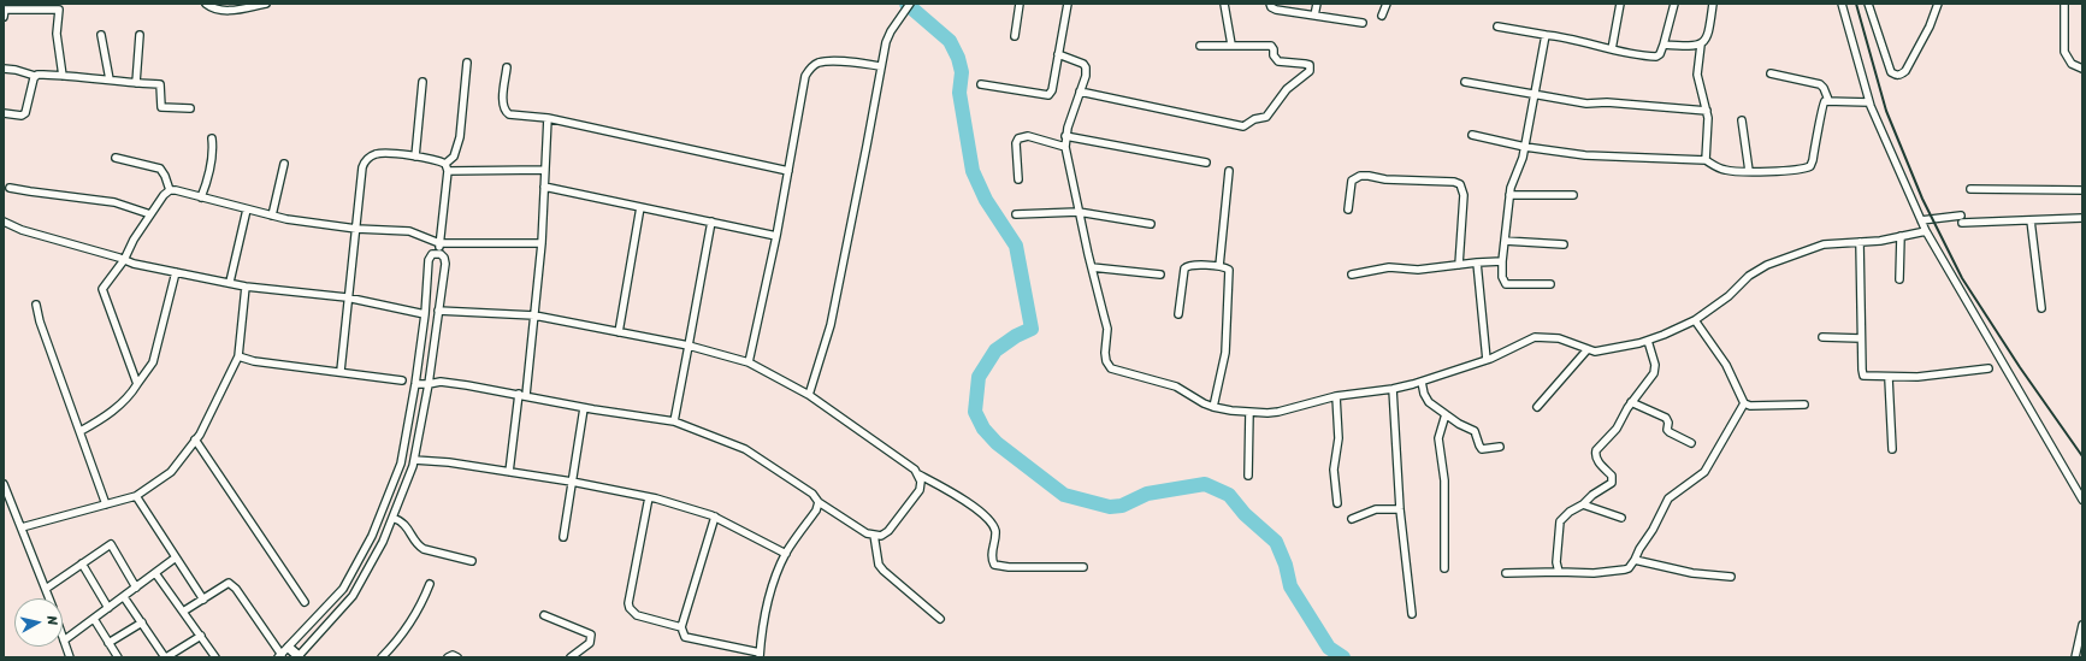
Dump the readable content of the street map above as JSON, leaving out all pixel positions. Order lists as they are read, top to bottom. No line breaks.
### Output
{"north":"right"}
